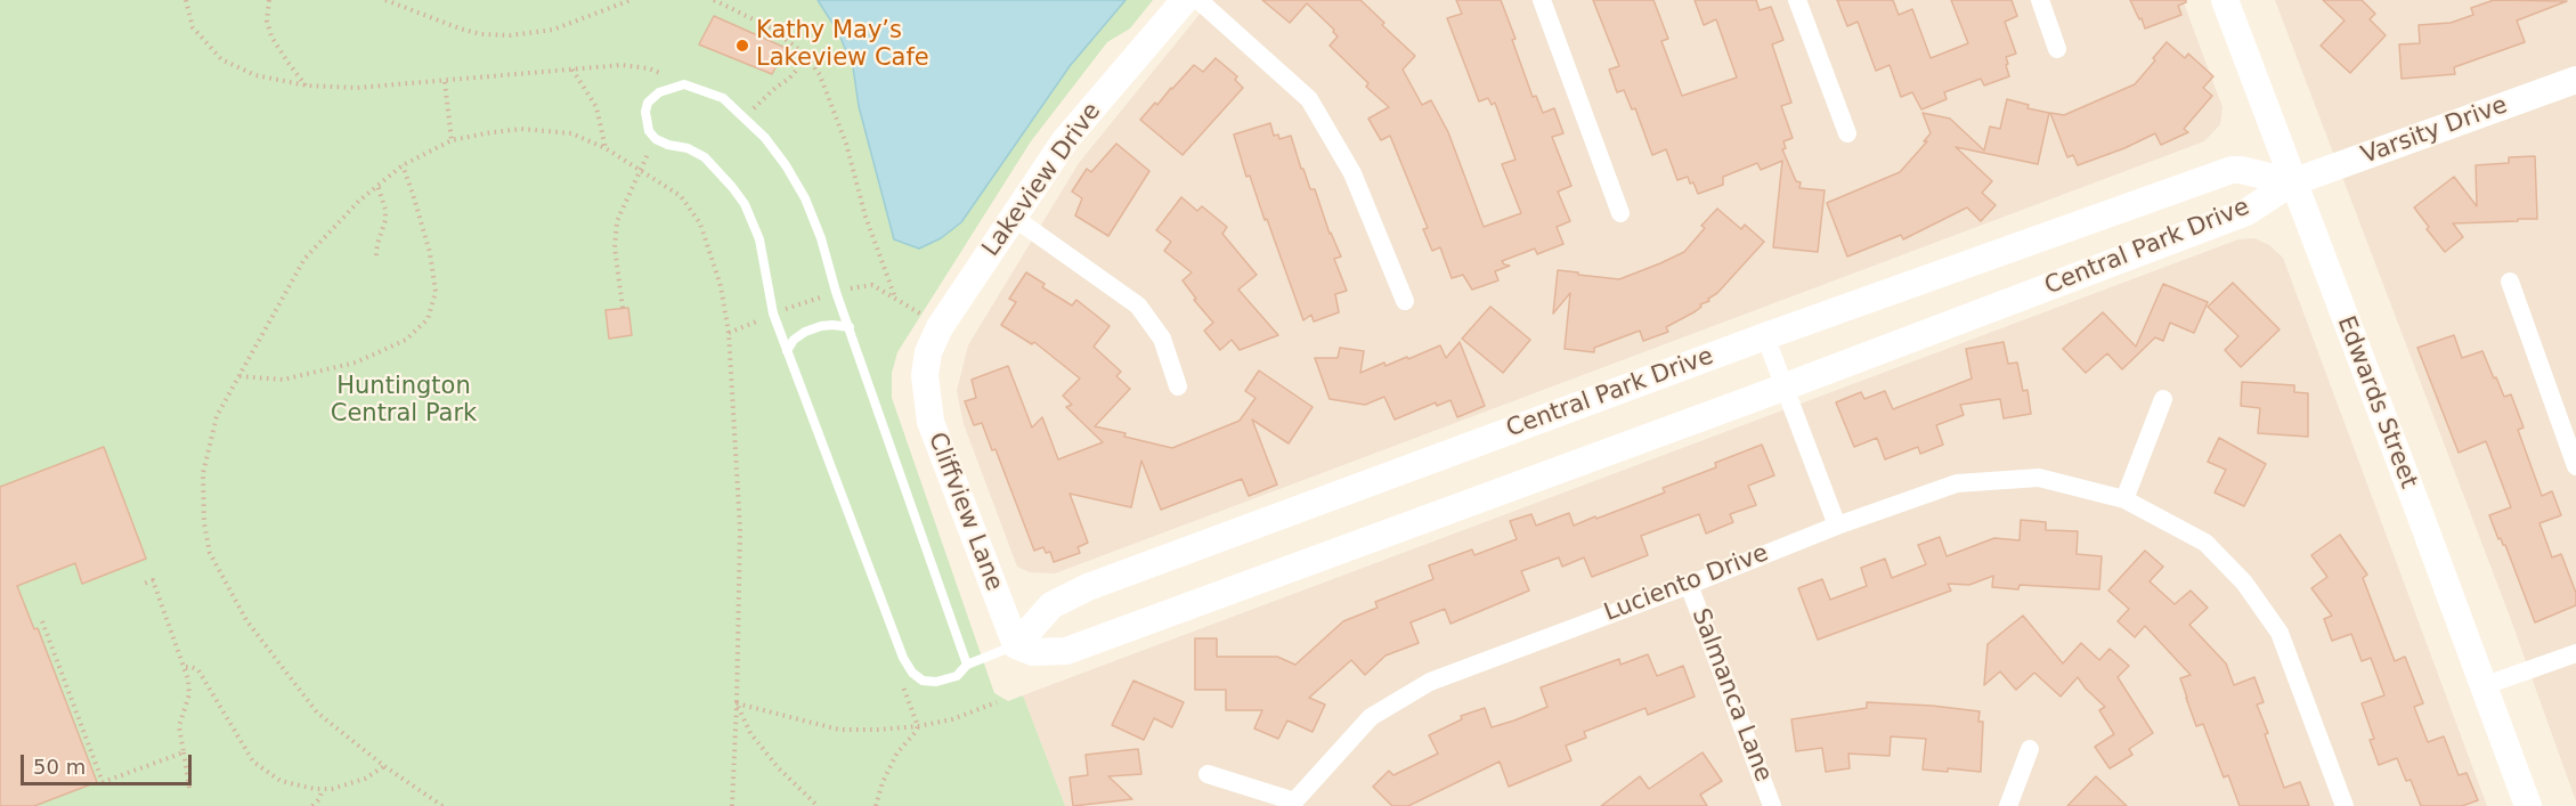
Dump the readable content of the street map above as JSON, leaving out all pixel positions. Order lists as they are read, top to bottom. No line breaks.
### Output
{"streets":{"street":["Varsity Drive","Lakeview Drive","Central Park Drive","Edwards Street","Cliffview Lane","Luciento Drive","Salmanca Lane"]},"crossings":[["Varsity Drive","Central Park Drive"],["Varsity Drive","Edwards Street"],["Lakeview Drive","Cliffview Lane"],["Central Park Drive","Edwards Street"],["Central Park Drive","Cliffview Lane"],["Luciento Drive","Salmanca Lane"]],"parks":["Huntington Central Park"],"places":["Kathy May’s Lakeview Cafe"],"scale_bar":"50 m"}
